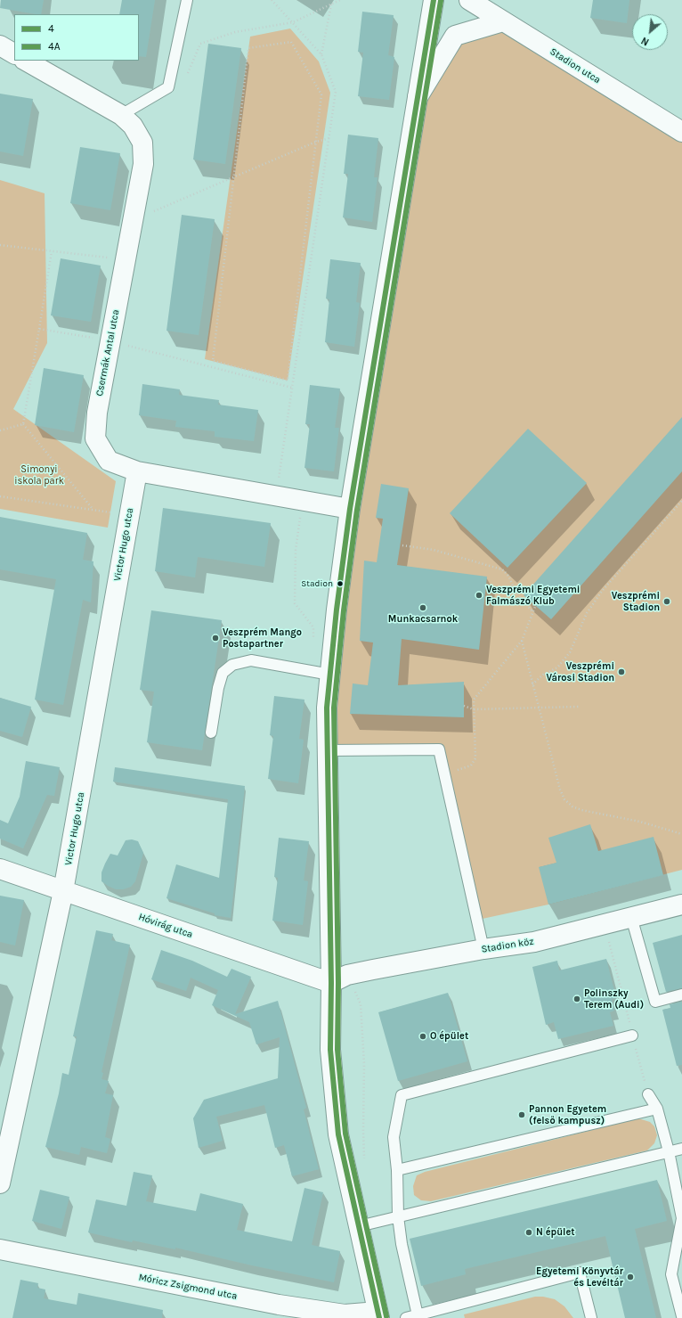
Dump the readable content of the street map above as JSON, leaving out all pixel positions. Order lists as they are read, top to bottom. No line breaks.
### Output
{"streets":{"street":["Stadion utca","Csermák Antal utca","Victor Hugo utca","Hóvirág utca","Stadion köz","Móricz Zsigmond utca"]},"crossings":[["Csermák Antal utca","Victor Hugo utca"],["Victor Hugo utca","Hóvirág utca"],["Hóvirág utca","Stadion köz"]],"parks":["Simonyi iskola park"],"places":["Stadion","Veszprémi Egyetemi Falmászó Klub","Veszprémi Stadion","Munkacsarnok","Veszprém Mango Postapartner","Veszprémi Városi Stadion","Polinszky Terem (Audi)","O épület","Pannon Egyetem (felső kampusz)","N épület","Egyetemi Könyvtár és Levéltár"],"lines":["transit line 4","transit line 4A"],"legend":["4","4A"],"north":"bottom left"}
